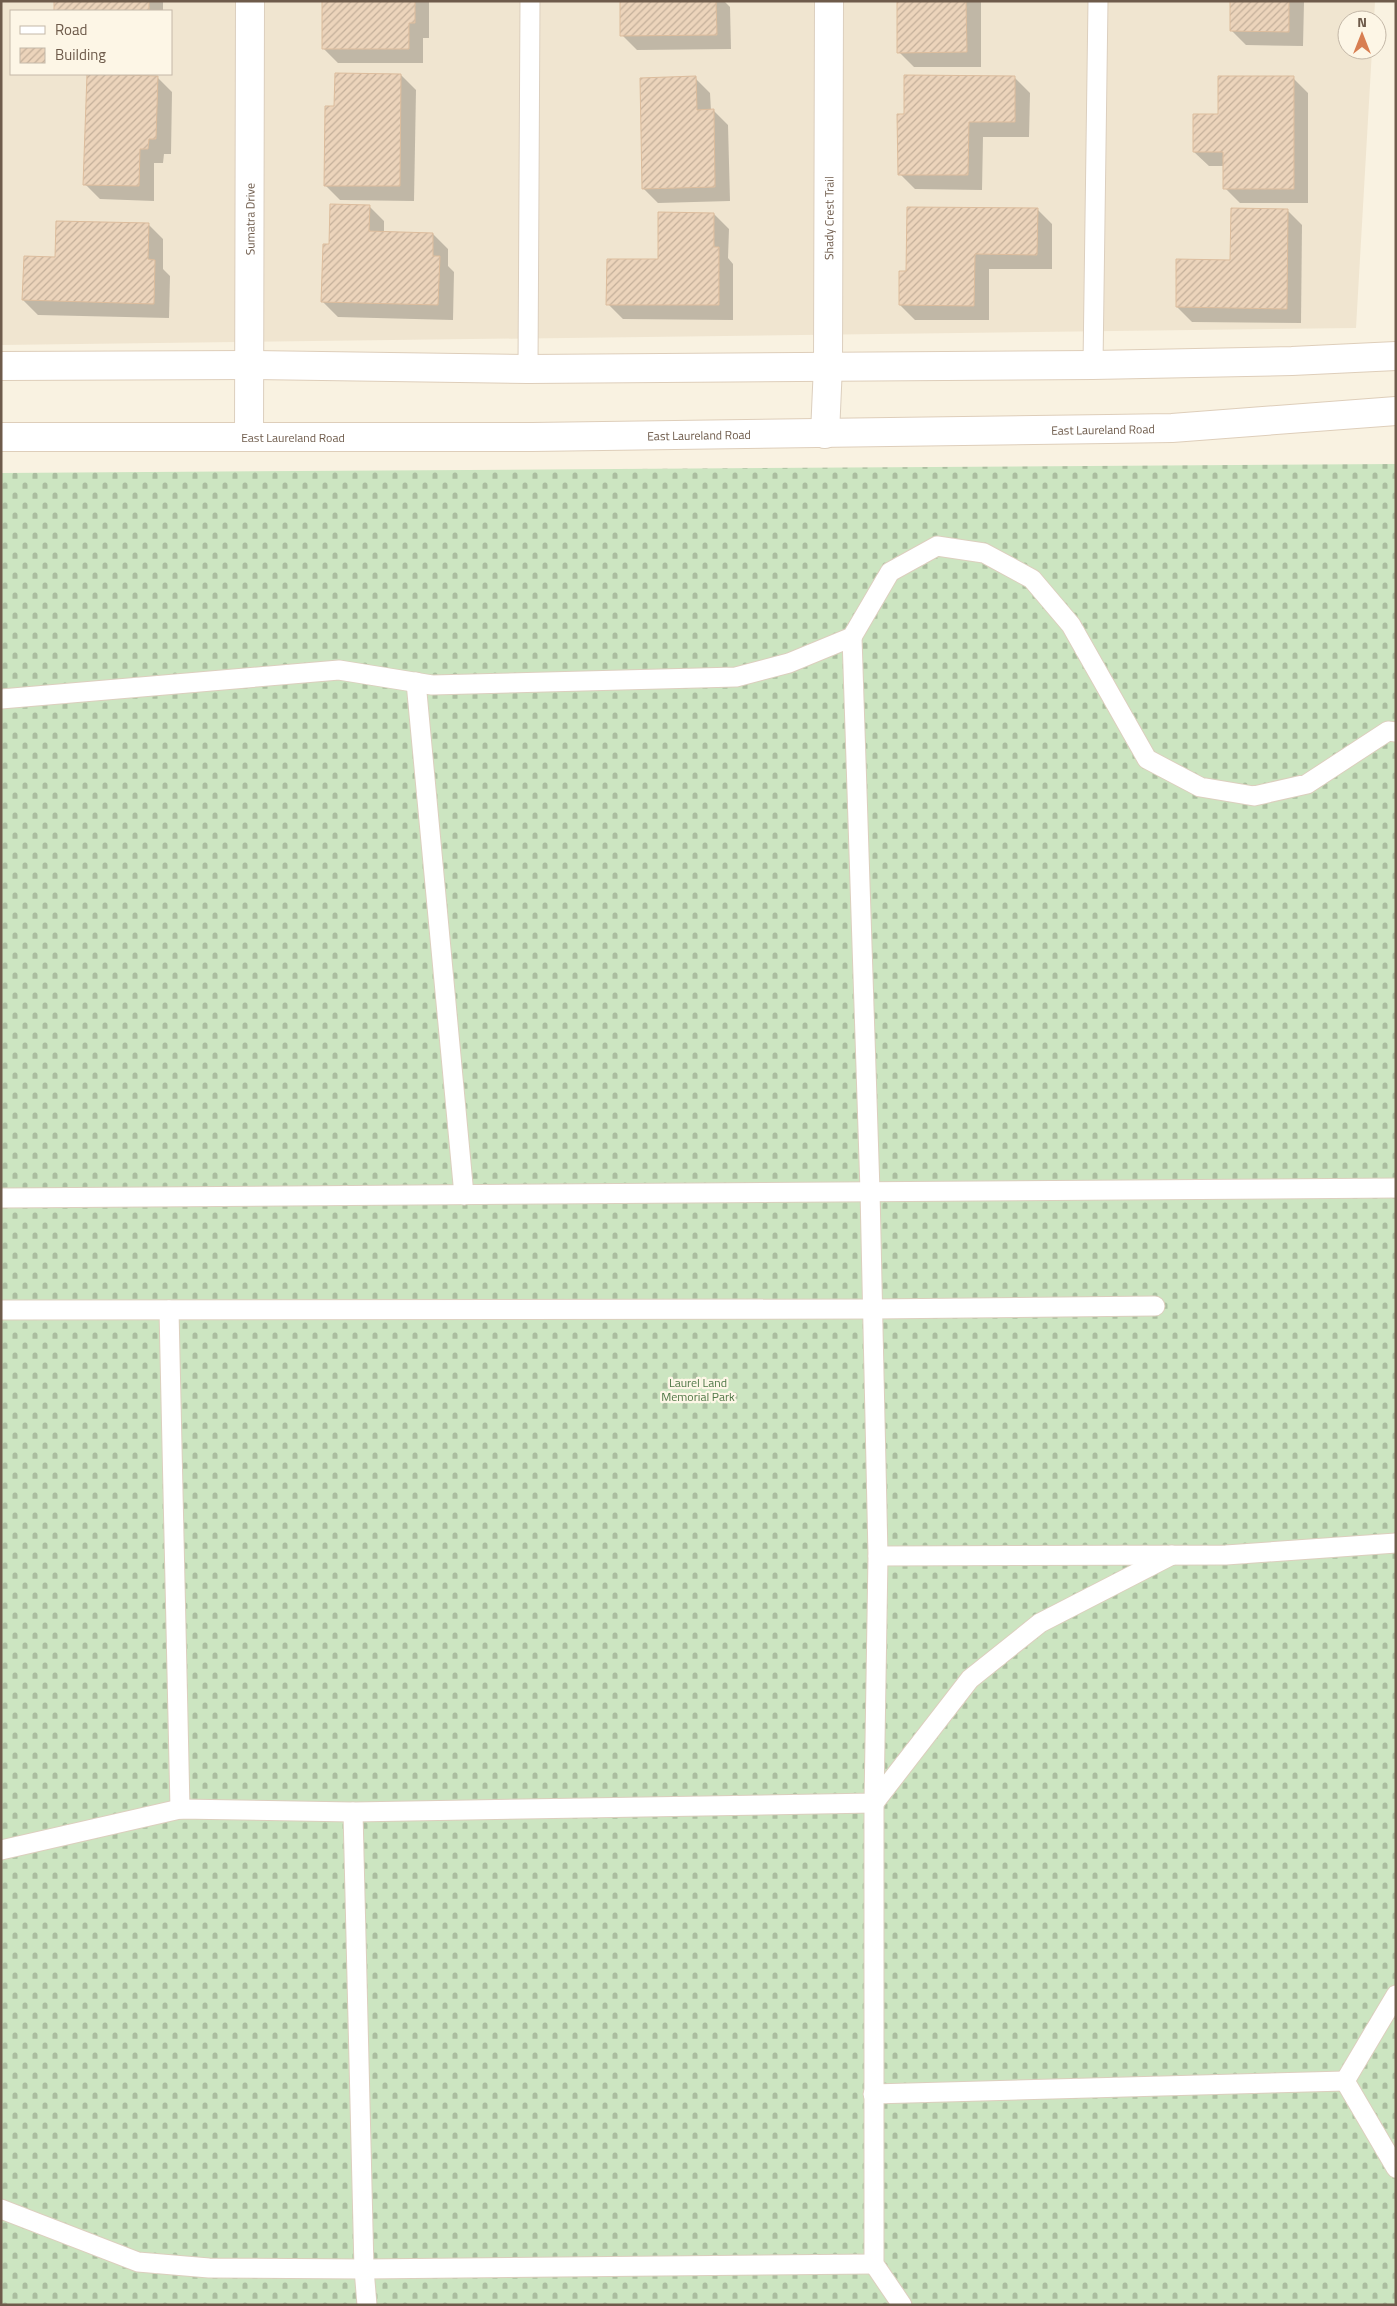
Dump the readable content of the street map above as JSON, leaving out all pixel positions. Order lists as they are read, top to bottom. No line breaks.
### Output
{"streets":{"main road":["Shady Crest Trail","Sumatra Drive","East Laureland Road"]},"crossings":[["Shady Crest Trail","East Laureland Road"],["Sumatra Drive","East Laureland Road"]],"parks":["Laurel Land Memorial Park"],"legend":["Road","Building"],"north":"top"}
